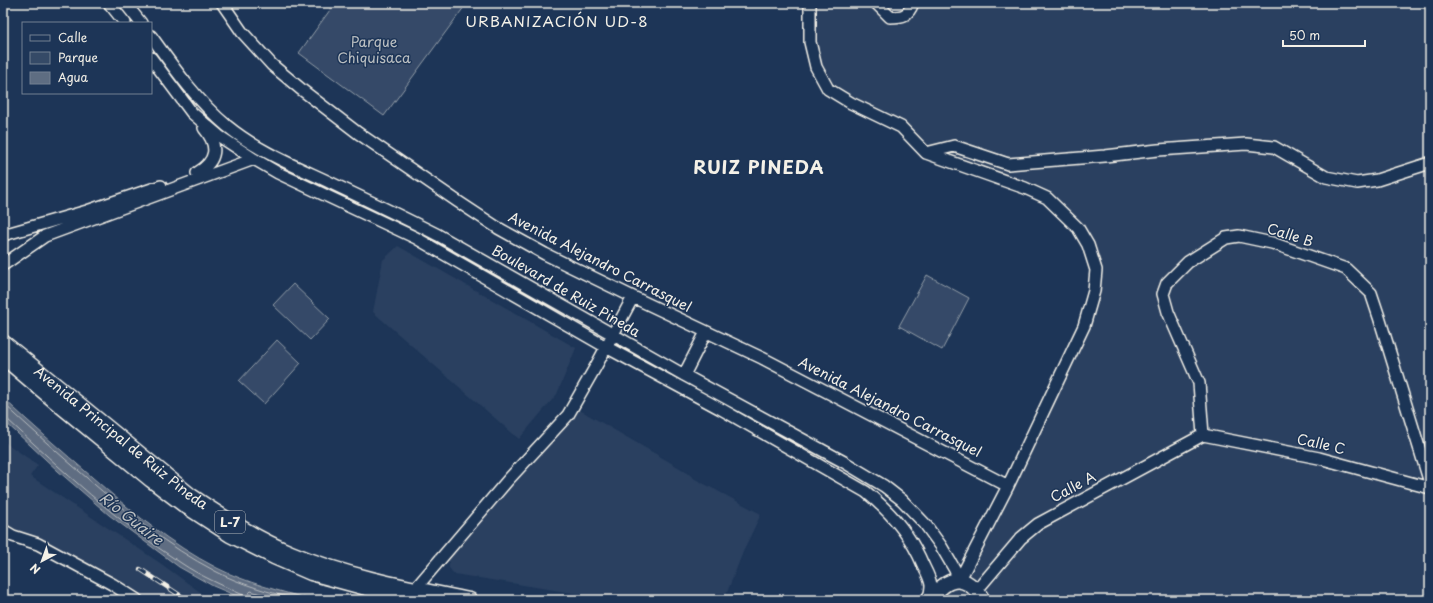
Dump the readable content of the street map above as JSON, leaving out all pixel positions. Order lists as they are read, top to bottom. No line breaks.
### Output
{"streets":{"main road":["Avenida Principal de Ruiz Pineda","L-7"],"street":["Calle B","Avenida Alejandro Carrasquel","Boulevard de Ruiz Pineda","Calle C","Calle A"]},"crossings":[["Calle B","Calle C"],["Calle B","Calle A"],["Calle C","Calle A"]],"districts":["URBANIZACIÓN UD-8","RUIZ PINEDA"],"water":["Río Guaire"],"parks":["Parque Chiquisaca"],"legend":["Calle","Parque","Agua"],"scale_bar":"50 m","north":"bottom left"}
